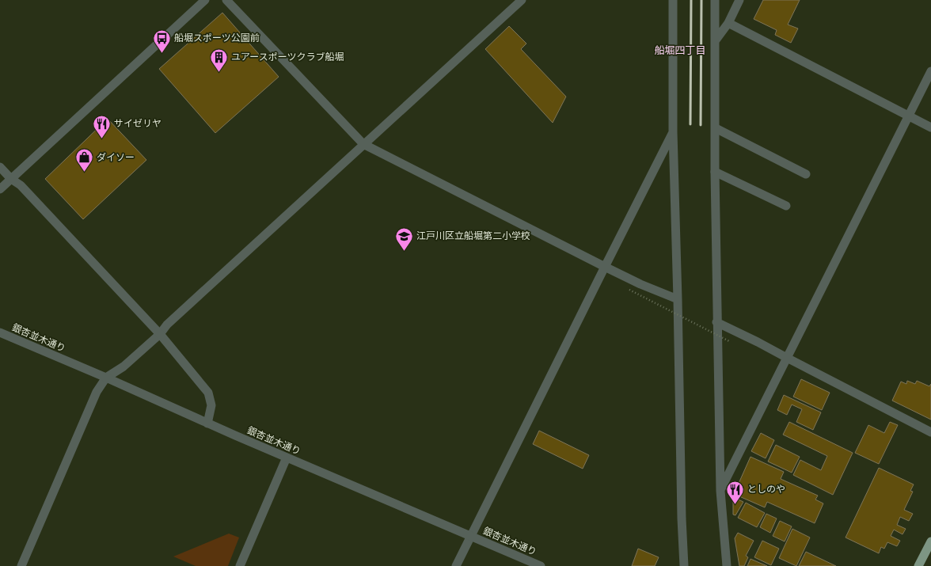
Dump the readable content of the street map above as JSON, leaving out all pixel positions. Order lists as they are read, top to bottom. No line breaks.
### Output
{"streets":{"street":["銀杏並木通り"]},"districts":["船堀四丁目"],"places":{"bus stop":["船堀スポーツ公園前"],"building":["ユアースポーツクラブ船堀"],"restaurant":["サイゼリヤ","としのや"],"shop":["ダイソー"],"school or university":["江戸川区立船堀第二小学校"]}}
